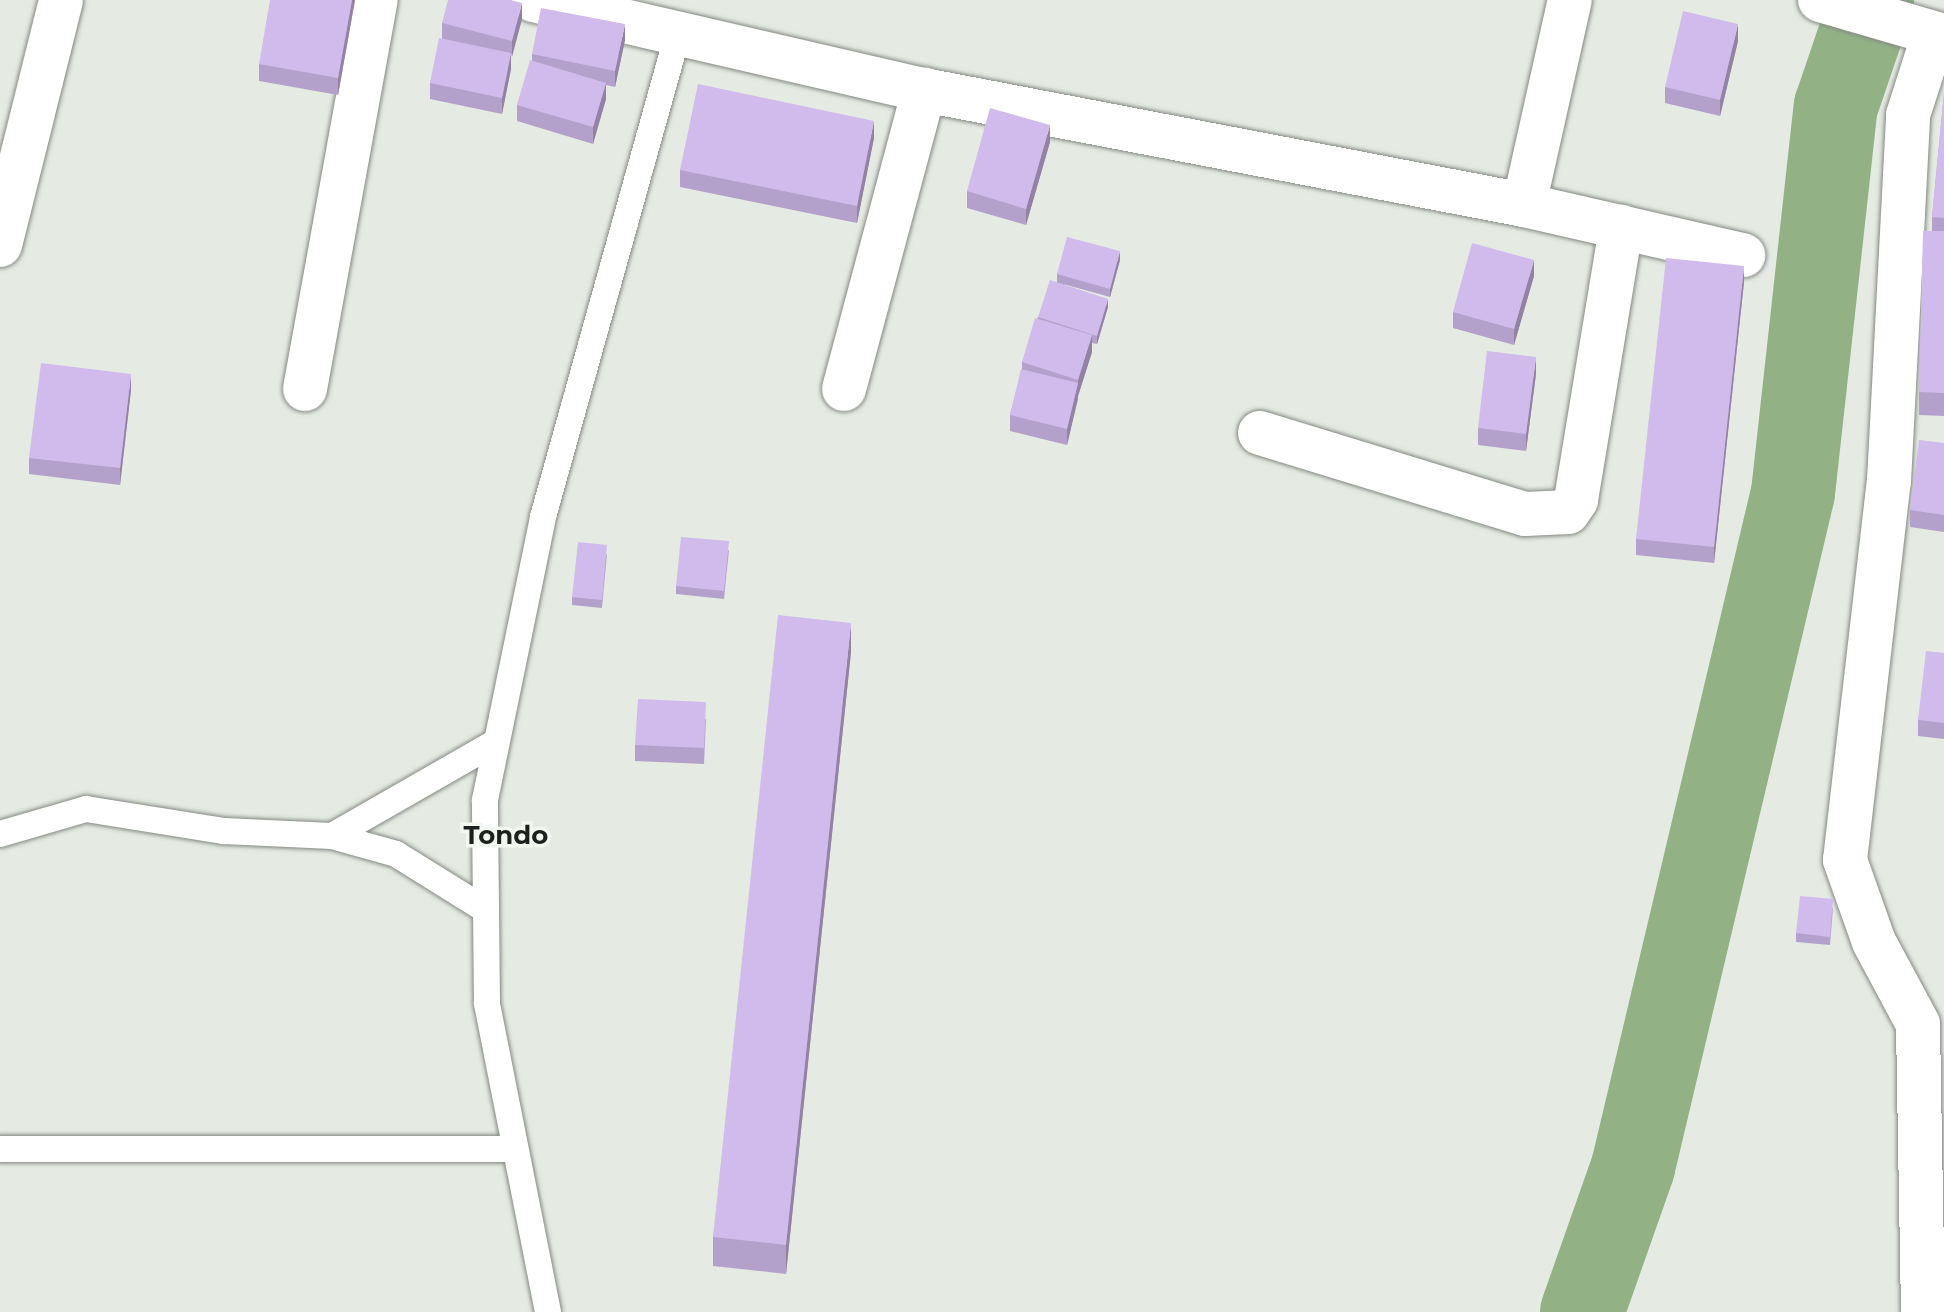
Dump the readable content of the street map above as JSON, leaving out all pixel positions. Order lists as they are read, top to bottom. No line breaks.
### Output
{"districts":["Tondo"]}
